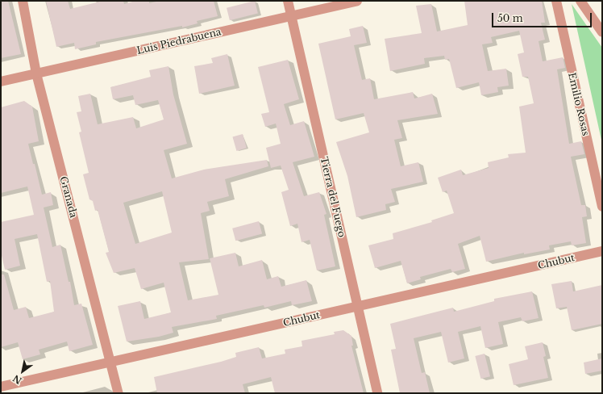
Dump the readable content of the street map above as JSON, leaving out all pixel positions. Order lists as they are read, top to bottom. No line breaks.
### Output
{"streets":{"street":["Luis Piedrabuena","Emilio Rosas","Granada","Tierra del Fuego","Chubut"]},"crossings":[["Luis Piedrabuena","Granada"],["Luis Piedrabuena","Tierra del Fuego"],["Granada","Chubut"],["Tierra del Fuego","Chubut"]],"scale_bar":"50 m","north":"bottom left"}
